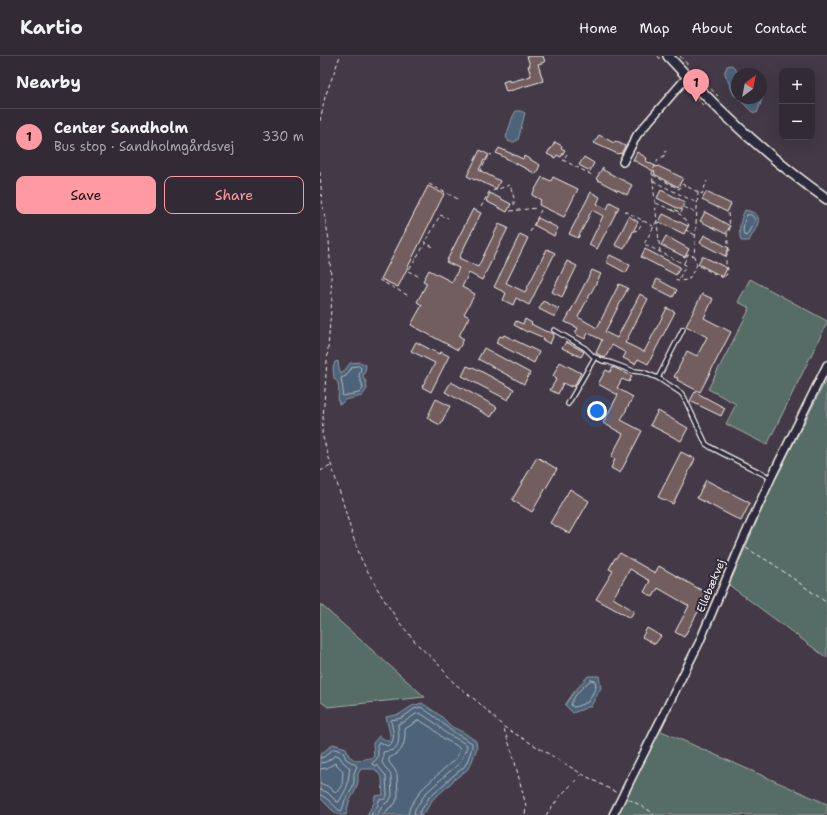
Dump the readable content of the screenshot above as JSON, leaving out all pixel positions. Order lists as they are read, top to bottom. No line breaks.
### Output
{"streets":{"street":["Ellebækvej"]},"north":"top right","page":{"header":"Kartio","nav":["Home","Map","About","Contact"],"heading":"Nearby","map_buttons":["+","−"],"pins":"1","list":[{"mark":"1","name":"Center Sandholm","note":"Bus stop · Sandholmgårdsvej","value":"330 m"}],"buttons":["Save","Share"]}}
